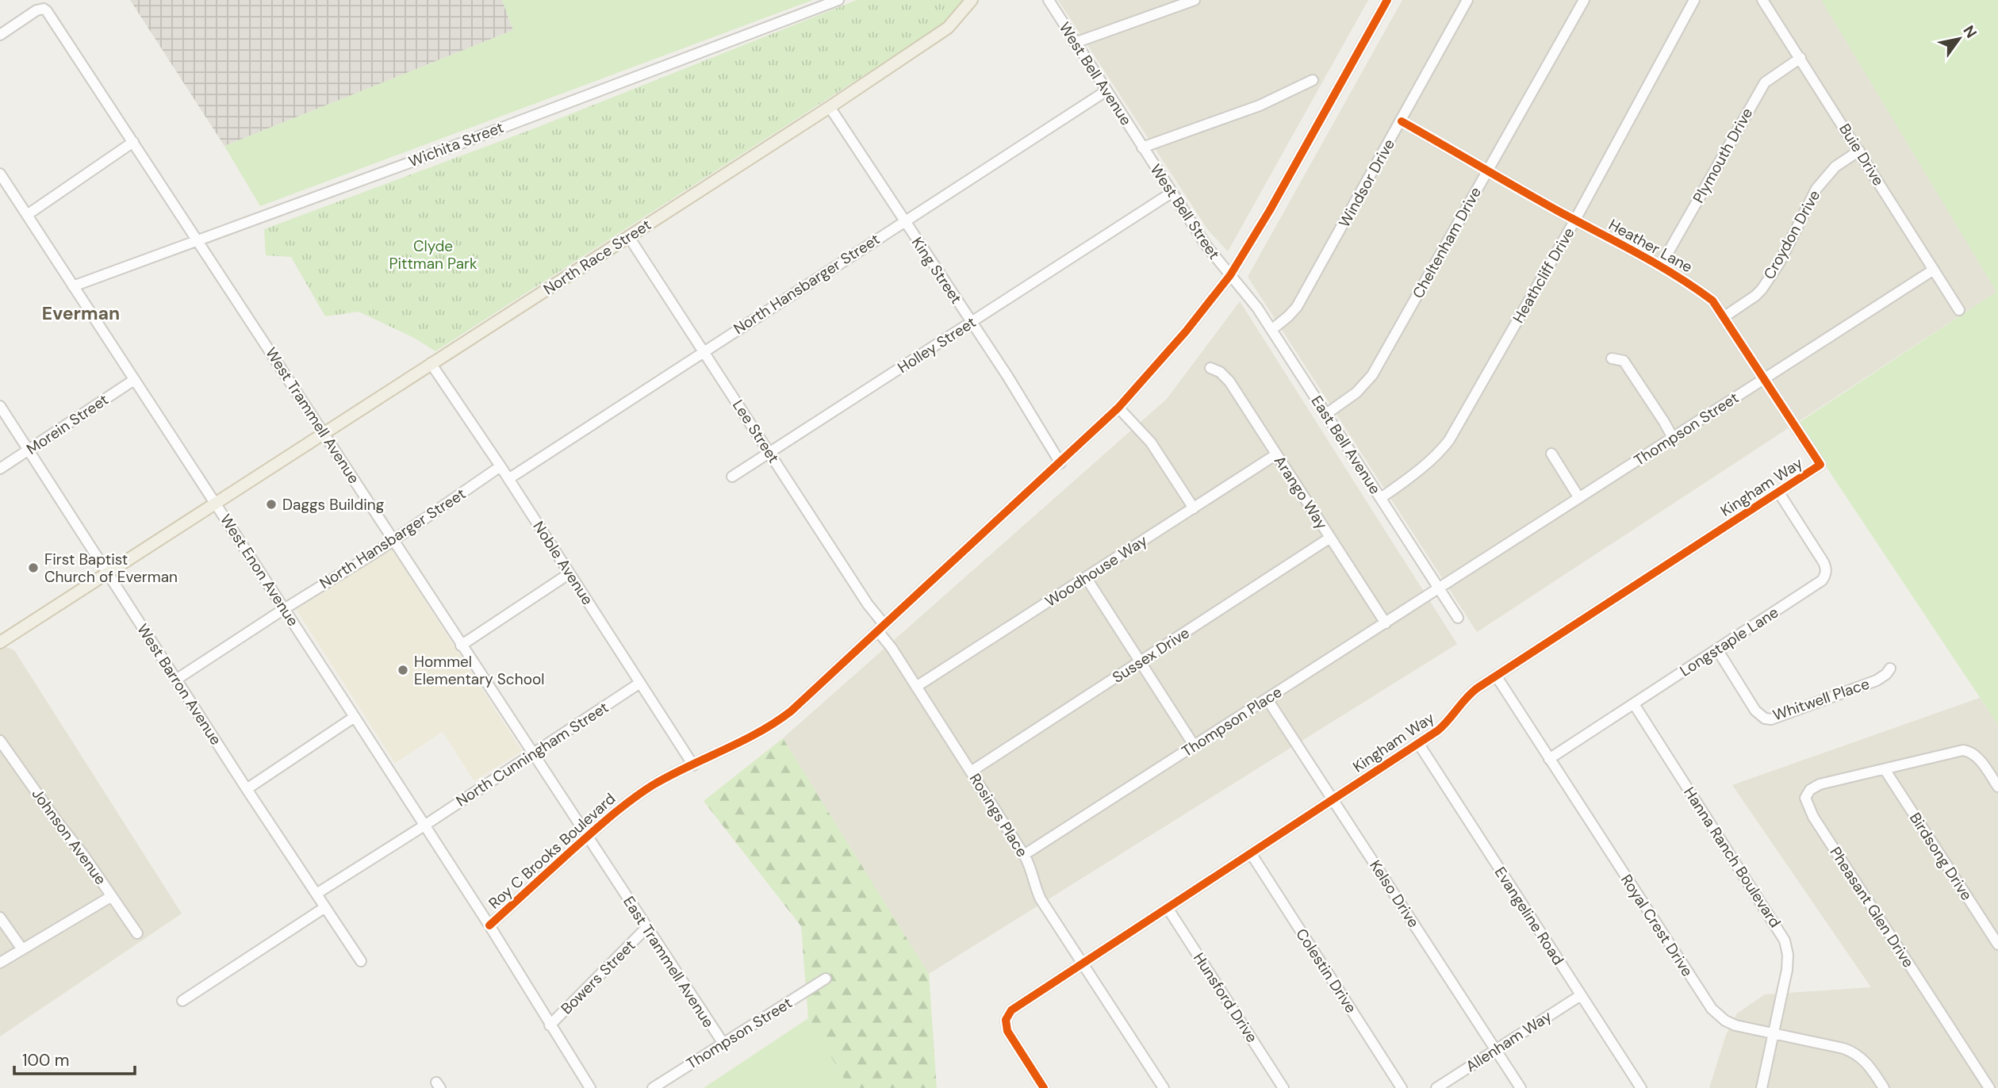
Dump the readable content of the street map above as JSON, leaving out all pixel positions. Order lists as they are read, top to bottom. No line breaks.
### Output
{"streets":{"main road":["North Race Street"],"street":["West Bell Avenue","Wichita Street","Buie Drive","Plymouth Drive","Windsor Drive","West Bell Street","Croydon Drive","Cheltenham Drive","Heather Lane","King Street","Heathcliff Drive","North Hansbarger Street","Holley Street","West Trammell Avenue","Morein Street","Thompson Street","Lee Street","East Bell Avenue","Kingham Way","Arango Way","Noble Avenue","West Enon Avenue","Woodhouse Way","Longstaple Lane","Sussex Drive","West Barron Avenue","Whitwell Place","Thompson Place","North Cunningham Street","Rosings Place","Johnson Avenue","Roy C Brooks Boulevard","Birdsong Drive","Hanna Ranch Boulevard","Kelso Drive","Pheasant Glen Drive","Evangeline Road","Royal Crest Drive","East Trammell Avenue","Colestin Drive","Bowers Street","Hunsford Drive","Allenham Way"]},"crossings":[["West Bell Avenue","West Bell Street"],["West Bell Avenue","North Hansbarger Street"],["Wichita Street","West Trammell Avenue"],["Wichita Street","West Enon Avenue"],["Buie Drive","Plymouth Drive"],["Buie Drive","Croydon Drive"],["Buie Drive","Thompson Street"],["Plymouth Drive","Heather Lane"],["Windsor Drive","Heather Lane"],["Windsor Drive","East Bell Avenue"],["West Bell Street","Holley Street"],["West Bell Street","East Bell Avenue"],["West Bell Street","Roy C Brooks Boulevard"],["Croydon Drive","Heather Lane"],["Cheltenham Drive","Heather Lane"],["Cheltenham Drive","East Bell Avenue"],["Heather Lane","Heathcliff Drive"],["Heather Lane","Thompson Street"],["Heather Lane","Kingham Way"],["North Race Street","King Street"],["North Race Street","West Trammell Avenue"],["North Race Street","Lee Street"],["North Race Street","Noble Avenue"],["North Race Street","West Enon Avenue"],["North Race Street","West Barron Avenue"],["King Street","North Hansbarger Street"],["King Street","Holley Street"],["King Street","Roy C Brooks Boulevard"],["Heathcliff Drive","East Bell Avenue"],["North Hansbarger Street","West Trammell Avenue"],["North Hansbarger Street","Lee Street"],["North Hansbarger Street","Noble Avenue"],["North Hansbarger Street","West Enon Avenue"],["North Hansbarger Street","West Barron Avenue"],["Holley Street","Lee Street"],["West Trammell Avenue","North Cunningham Street"],["West Trammell Avenue","Roy C Brooks Boulevard"],["West Trammell Avenue","East Trammell Avenue"],["Morein Street","West Enon Avenue"],["Morein Street","West Barron Avenue"],["Thompson Street","East Bell Avenue"],["Thompson Street","Thompson Place"],["Thompson Street","East Trammell Avenue"],["Lee Street","Rosings Place"],["Lee Street","Roy C Brooks Boulevard"],["East Bell Avenue","Thompson Place"],["East Bell Avenue","Roy C Brooks Boulevard"],["Kingham Way","Longstaple Lane"],["Kingham Way","Rosings Place"],["Kingham Way","Kelso Drive"],["Kingham Way","Evangeline Road"],["Kingham Way","Royal Crest Drive"],["Kingham Way","Colestin Drive"],["Kingham Way","Hunsford Drive"],["Arango Way","Woodhouse Way"],["Arango Way","Sussex Drive"],["Arango Way","Thompson Place"],["Noble Avenue","North Cunningham Street"],["Noble Avenue","Roy C Brooks Boulevard"],["West Enon Avenue","North Cunningham Street"],["West Enon Avenue","Roy C Brooks Boulevard"],["West Enon Avenue","Bowers Street"],["Woodhouse Way","Rosings Place"],["Longstaple Lane","Whitwell Place"],["Longstaple Lane","Hanna Ranch Boulevard"],["Longstaple Lane","Royal Crest Drive"],["Sussex Drive","Rosings Place"],["West Barron Avenue","North Cunningham Street"],["Thompson Place","Rosings Place"],["Thompson Place","Kelso Drive"],["Rosings Place","Roy C Brooks Boulevard"],["Birdsong Drive","Pheasant Glen Drive"],["Hanna Ranch Boulevard","Royal Crest Drive"],["Kelso Drive","Allenham Way"],["Evangeline Road","Allenham Way"],["East Trammell Avenue","Bowers Street"]],"districts":["Everman"],"parks":["Clyde Pittman Park"],"places":["Daggs Building","First Baptist Church of Everman","Hommel Elementary School"],"scale_bar":"100 m","north":"top right"}
